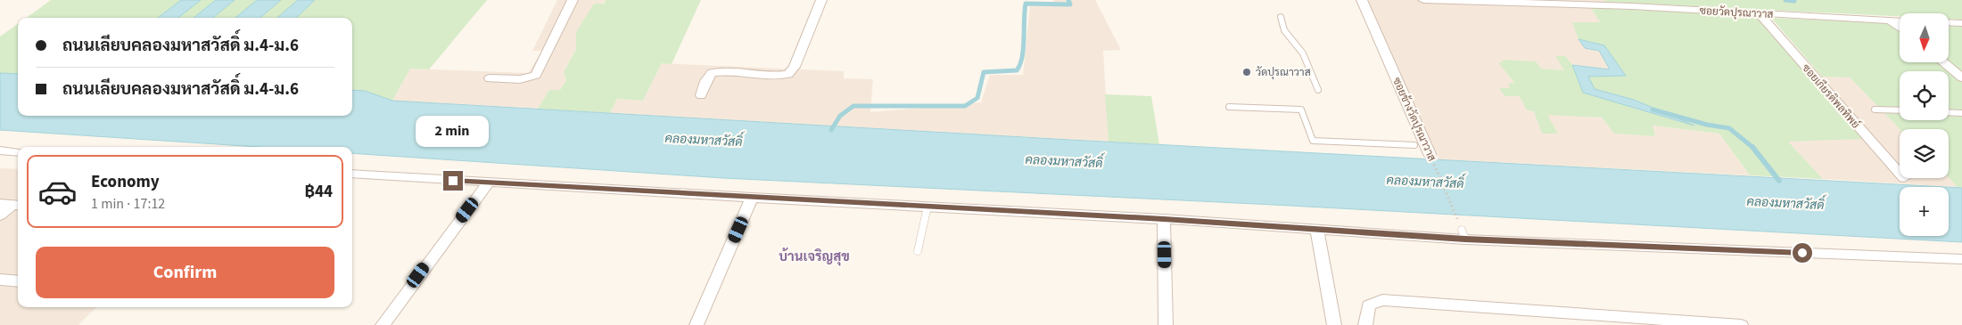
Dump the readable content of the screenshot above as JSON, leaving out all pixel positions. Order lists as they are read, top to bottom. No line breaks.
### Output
{"streets":{"street":["ซอยวัดปุรณาวาส","ซอยเกียรติพลทิพย์","ซอยข้างวัดปุรณาวาส"]},"crossings":[["ซอยวัดปุรณาวาส","ซอยเกียรติพลทิพย์"]],"districts":["บ้านเจริญสุข"],"water":["คลองมหาสวัสดิ์"],"places":["วัดปุรณาวาส"],"north":"bottom","page":{"map_buttons":"+","banner":["ถนนเลียบคลองมหาสวัสดิ์ ม.4-ม.6","ถนนเลียบคลองมหาสวัสดิ์ ม.4-ม.6"],"bubble":"2 min","list":[{"name":"Economy","note":"1 min · 17:12","value":"฿44"}],"buttons":"Confirm"}}
